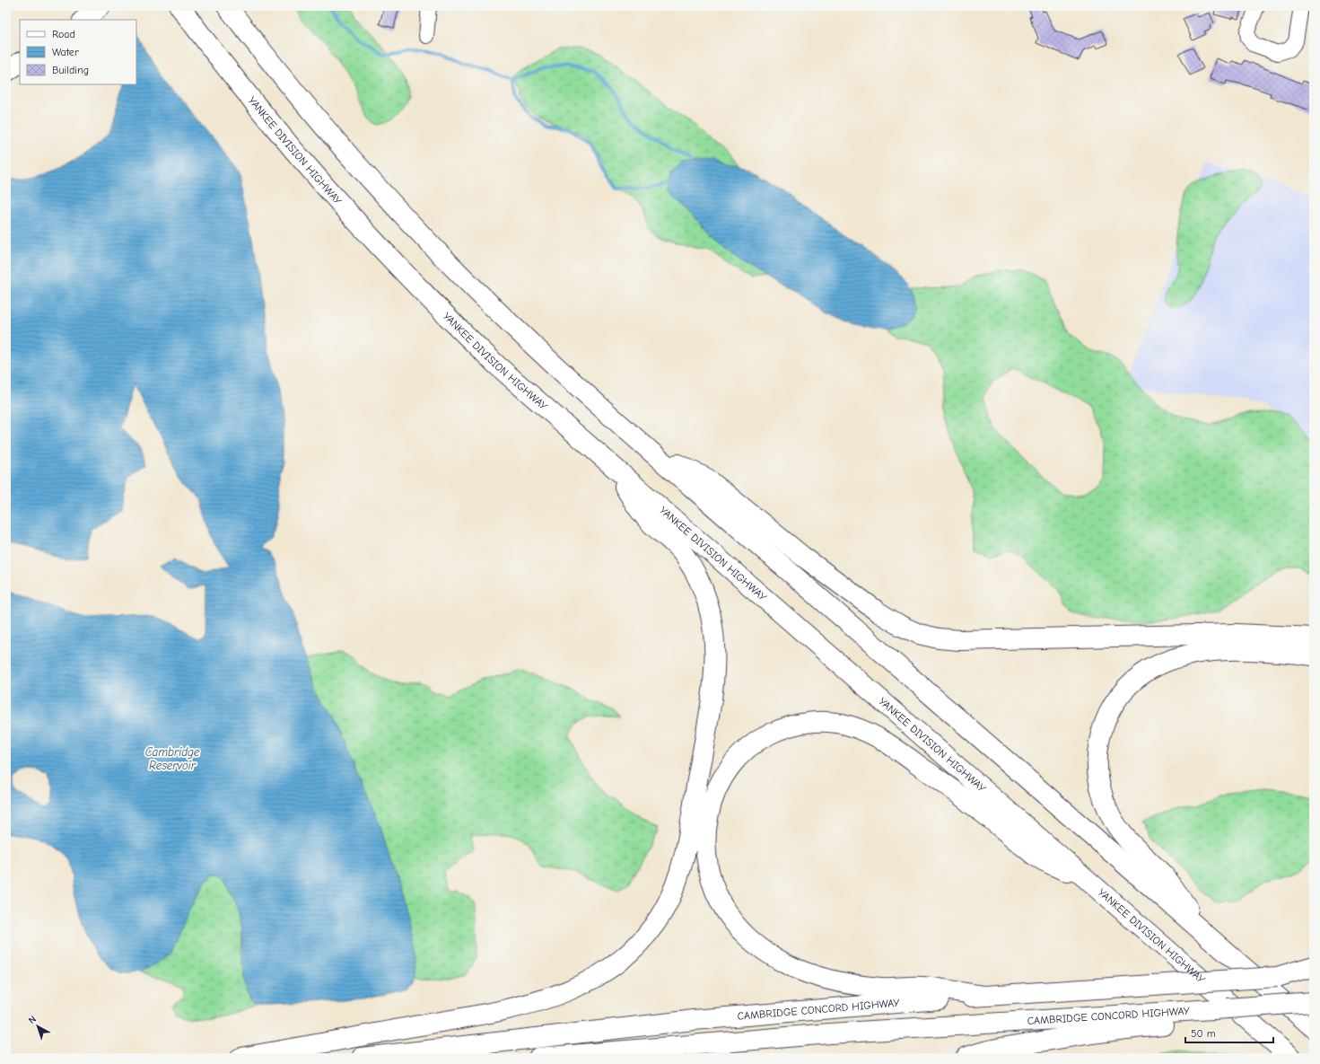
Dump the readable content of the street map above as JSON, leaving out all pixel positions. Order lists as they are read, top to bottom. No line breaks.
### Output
{"streets":{"main road":["YANKEE DIVISION HIGHWAY","CAMBRIDGE CONCORD HIGHWAY"]},"water":["Cambridge Reservoir"],"legend":["Road","Water","Building"],"scale_bar":"50 m","north":"top left"}
